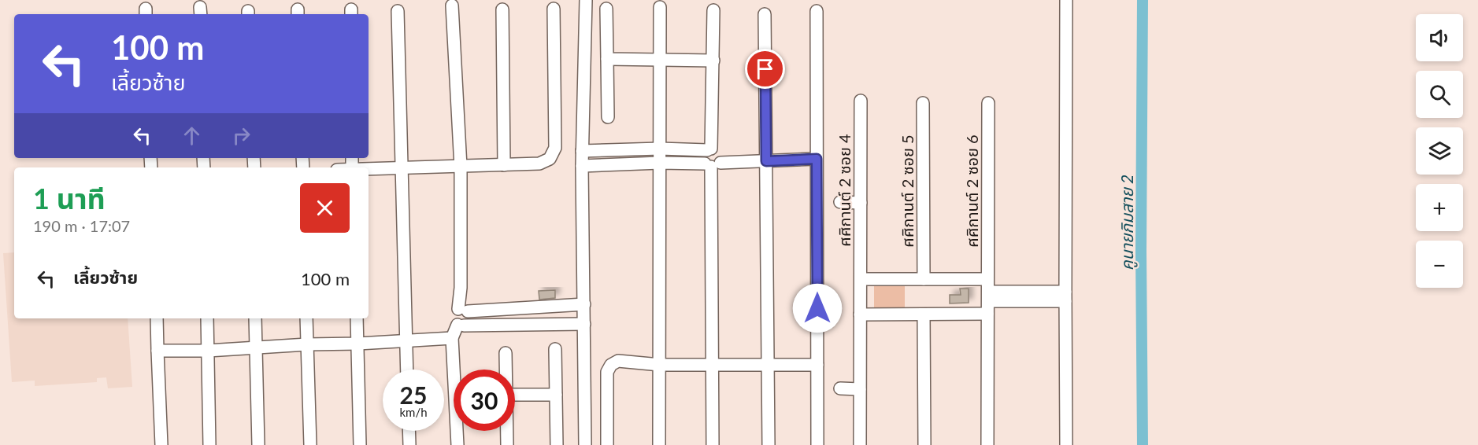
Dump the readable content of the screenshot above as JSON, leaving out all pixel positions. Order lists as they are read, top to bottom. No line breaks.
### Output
{"streets":{"street":["ศศิกานต์ 2 ซอย 4","ศศิกานต์ 2 ซอย 5","ศศิกานต์ 2 ซอย 6"]},"water":["คูนายกิมสาย 2"],"page":{"map_buttons":["+","−"],"turn":["100 m","เลี้ยวซ้าย"],"heading":["1 นาที","190 m · 17:07"],"list":[{"name":"เลี้ยวซ้าย","value":"100 m"}],"speed":"25 km/h","limit":"30"}}
